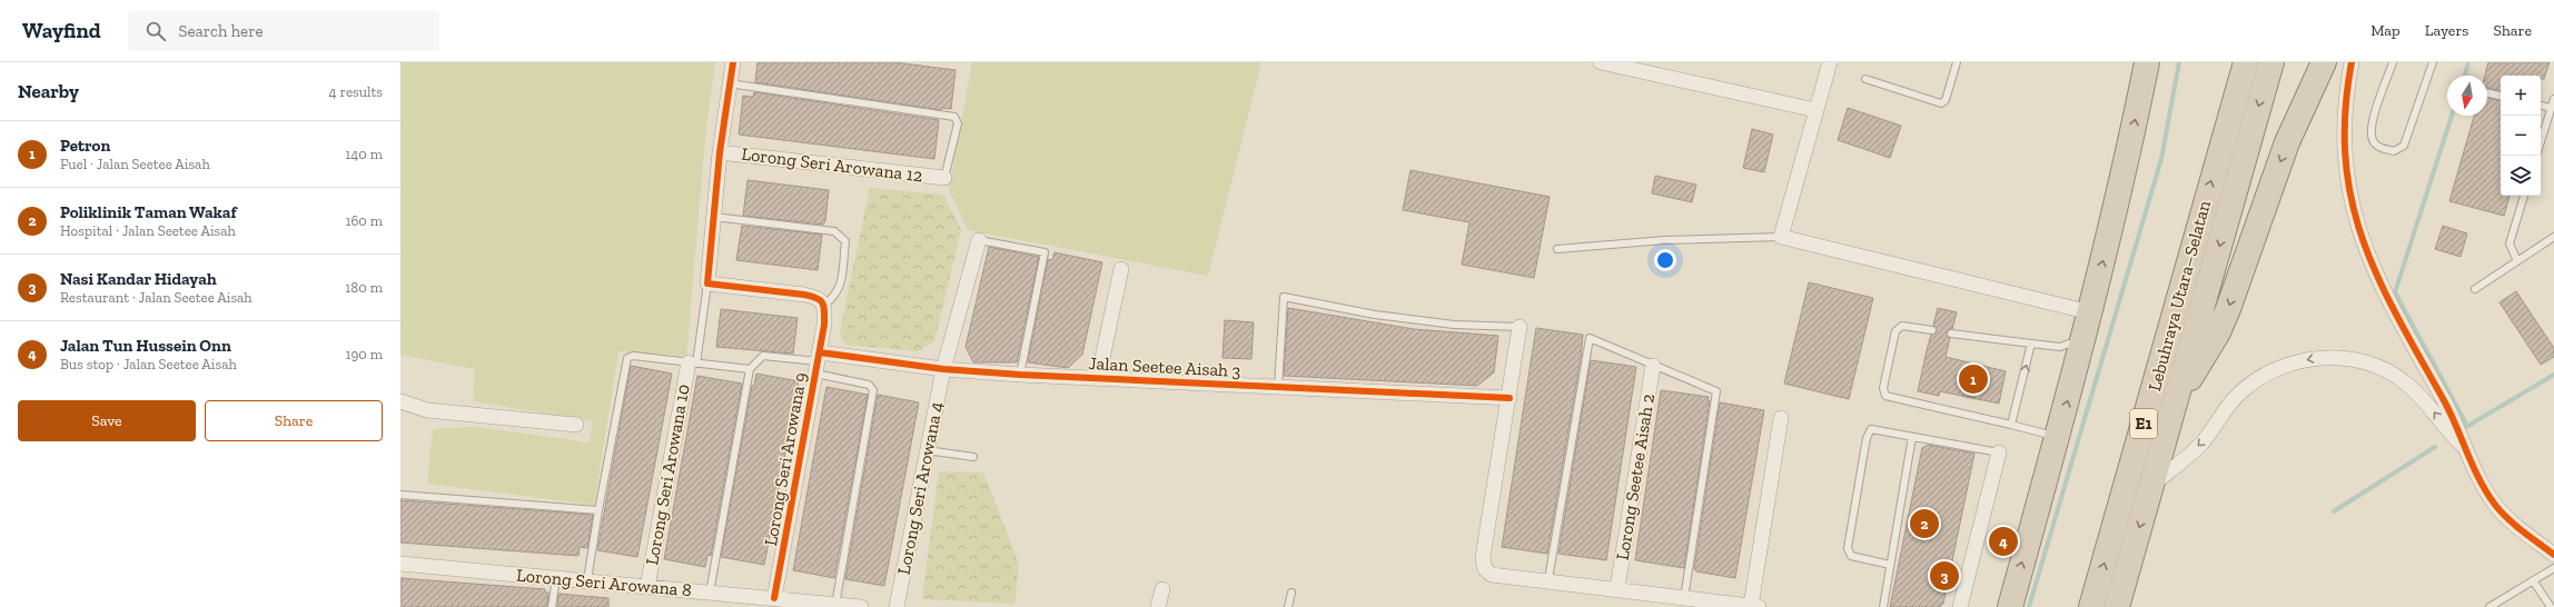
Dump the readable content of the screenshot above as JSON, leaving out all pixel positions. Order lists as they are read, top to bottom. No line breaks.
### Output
{"streets":{"highway":["Lebuhraya Utara–Selatan","E1"],"street":["Lorong Seri Arowana 12","Jalan Seetee Aisah 3","Lorong Seri Arowana 9","Lorong Seri Arowana 10","Lorong Seetee Aisah 2","Lorong Seri Arowana 4","Lorong Seri Arowana 8"]},"crossings":[["Jalan Seetee Aisah 3","Lorong Seri Arowana 9"],["Jalan Seetee Aisah 3","Lorong Seri Arowana 4"],["Lorong Seri Arowana 9","Lorong Seri Arowana 8"],["Lorong Seri Arowana 10","Lorong Seri Arowana 8"]],"north":"bottom","page":{"header":"Wayfind","search":"Search here","nav":["Map","Layers","Share"],"heading":["Nearby","4 results"],"map_buttons":["+","−"],"list":[{"mark":"1","name":"Petron","note":"Fuel · Jalan Seetee Aisah","value":"140 m"},{"mark":"2","name":"Poliklinik Taman Wakaf","note":"Hospital · Jalan Seetee Aisah","value":"160 m"},{"mark":"3","name":"Nasi Kandar Hidayah","note":"Restaurant · Jalan Seetee Aisah","value":"180 m"},{"mark":"4","name":"Jalan Tun Hussein Onn","note":"Bus stop · Jalan Seetee Aisah","value":"190 m"}],"pins":["1","2","4","3"],"buttons":["Save","Share"]}}
